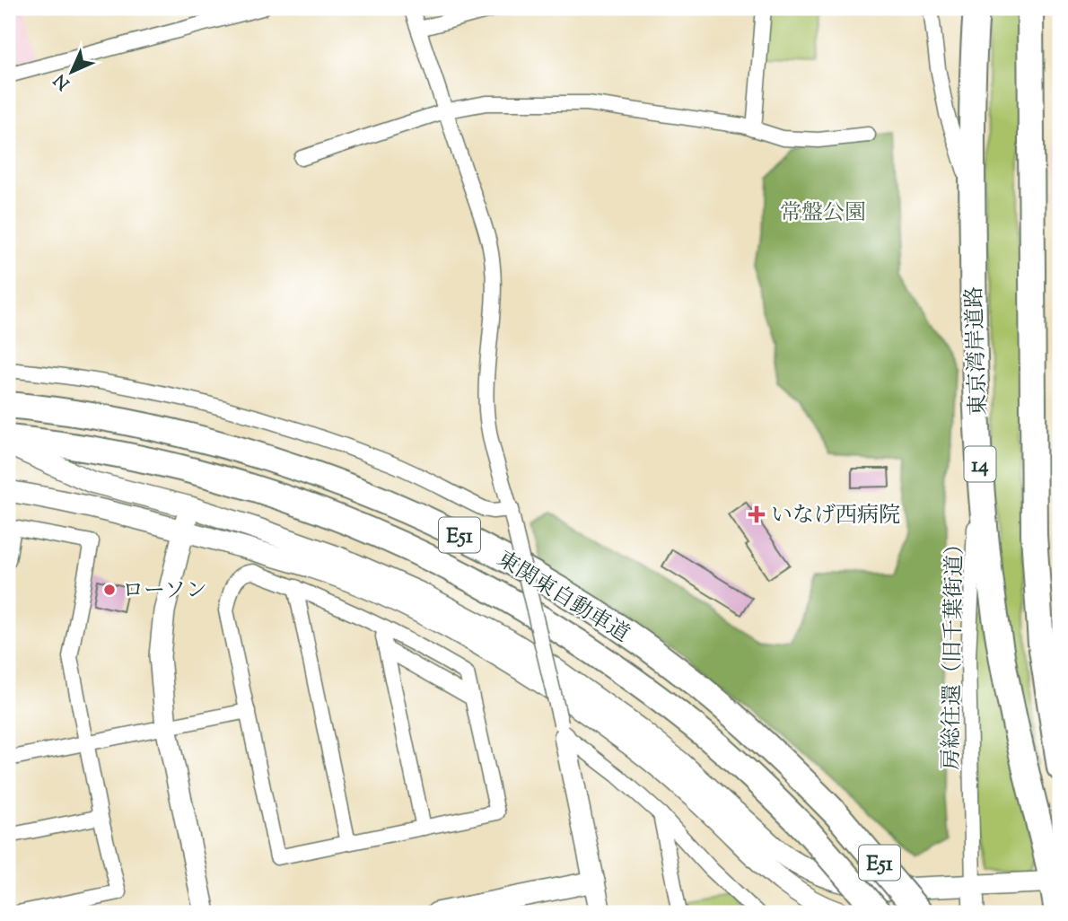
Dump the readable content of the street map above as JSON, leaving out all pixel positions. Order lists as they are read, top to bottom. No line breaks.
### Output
{"streets":{"highway":["東京湾岸道路","14","E51","東関東自動車道"],"street":["房総往還（旧千葉街道）"]},"crossings":[["東京湾岸道路","房総往還（旧千葉街道）"]],"parks":["常盤公園"],"places":{"health":["いなげ西病院"],"other":["ローソン"]},"north":"bottom left"}
